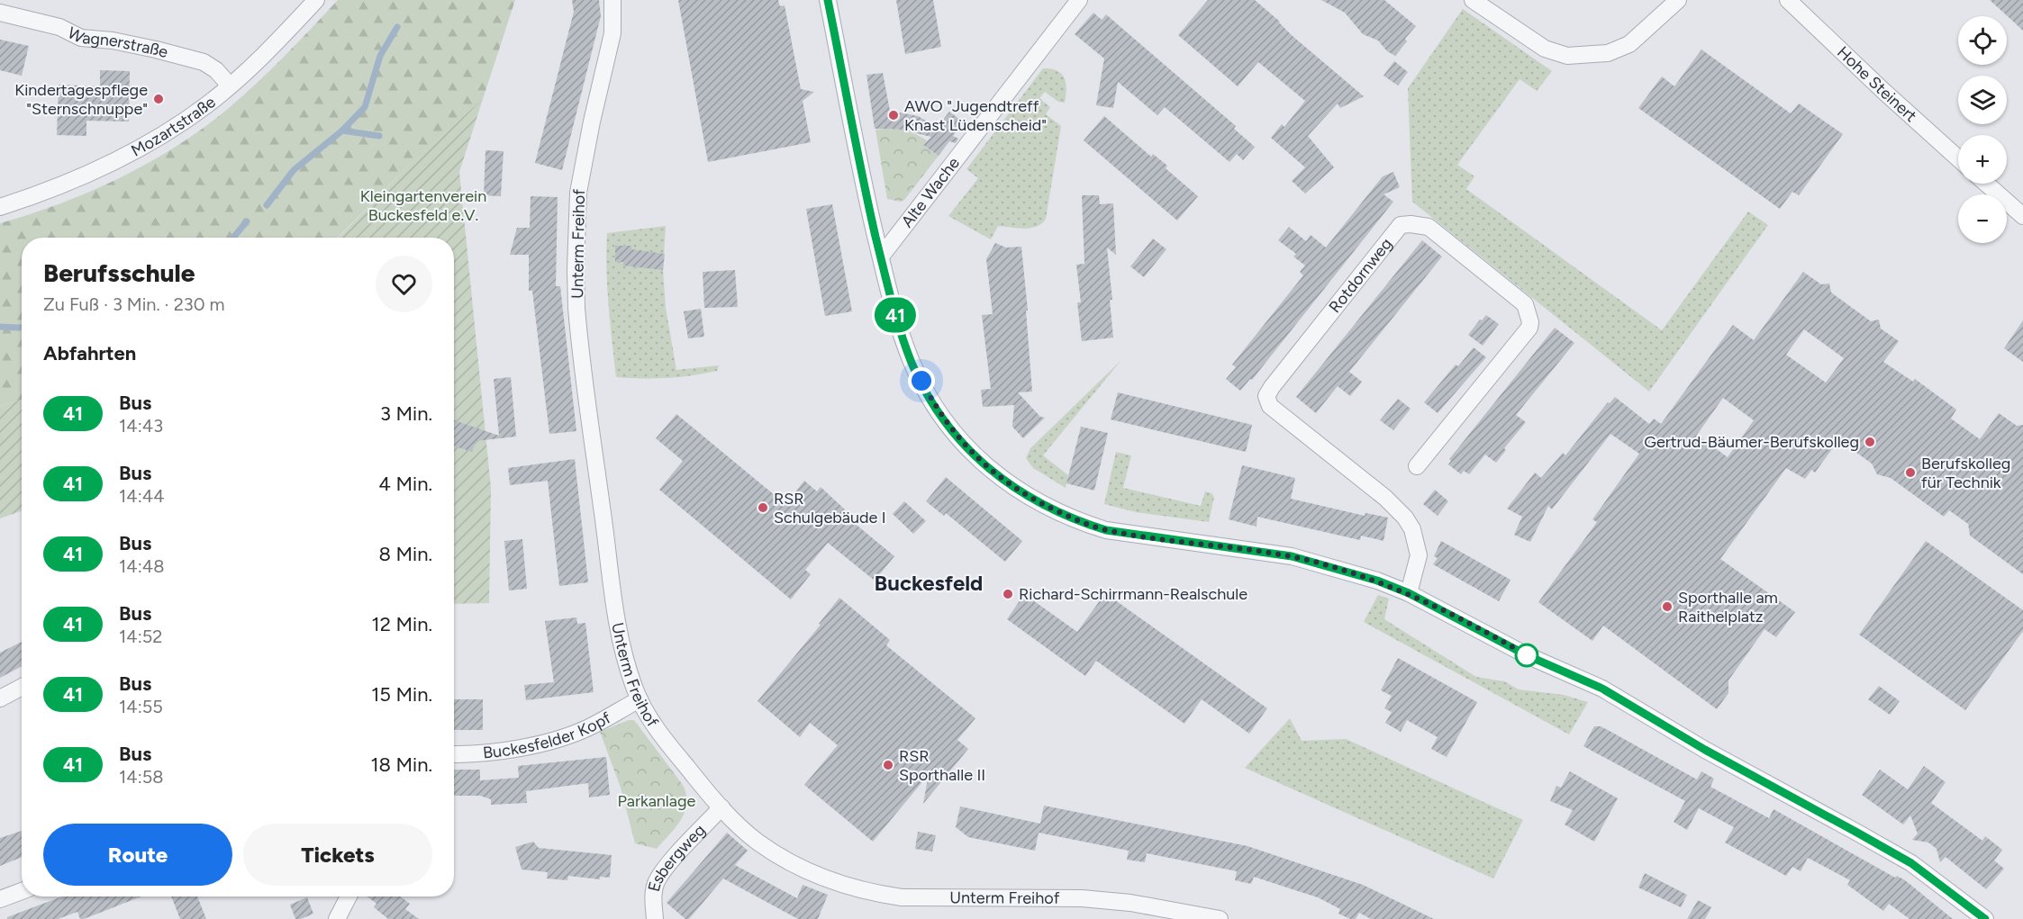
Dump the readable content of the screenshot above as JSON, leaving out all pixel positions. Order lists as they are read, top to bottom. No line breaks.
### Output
{"streets":{"street":["Wagnerstraße","Hohe Steinert","Mozartstraße","Alte Wache","Unterm Freihof","Rotdornweg","Buckesfelder Kopf","Esbergweg"]},"crossings":[["Wagnerstraße","Mozartstraße"],["Unterm Freihof","Buckesfelder Kopf"],["Unterm Freihof","Esbergweg"]],"districts":["Buckesfeld"],"parks":["Kleingartenverein Buckesfeld e.V.","Parkanlage"],"places":["Kindertagespflege \"Sternschnuppe\"","AWO \"Jugendtreff Knast Lüdenscheid\"","Gertrud-Bäumer-Berufskolleg","Berufskolleg für Technik","RSR Schulgebäude I","Richard-Schirrmann-Realschule","Sporthalle am Raithelplatz","RSR Sporthalle II"],"lines":["bus line 41"],"page":{"on_map":"41","map_buttons":["+","−"],"heading":[["Berufsschule","Zu Fuß · 3 Min. · 230 m"],"Abfahrten"],"list":[{"mark":"41","name":"Bus","note":"14:43","value":"3 Min."},{"mark":"41","name":"Bus","note":"14:44","value":"4 Min."},{"mark":"41","name":"Bus","note":"14:48","value":"8 Min."},{"mark":"41","name":"Bus","note":"14:52","value":"12 Min."},{"mark":"41","name":"Bus","note":"14:55","value":"15 Min."},{"mark":"41","name":"Bus","note":"14:58","value":"18 Min."}],"buttons":["Route","Tickets"]}}
